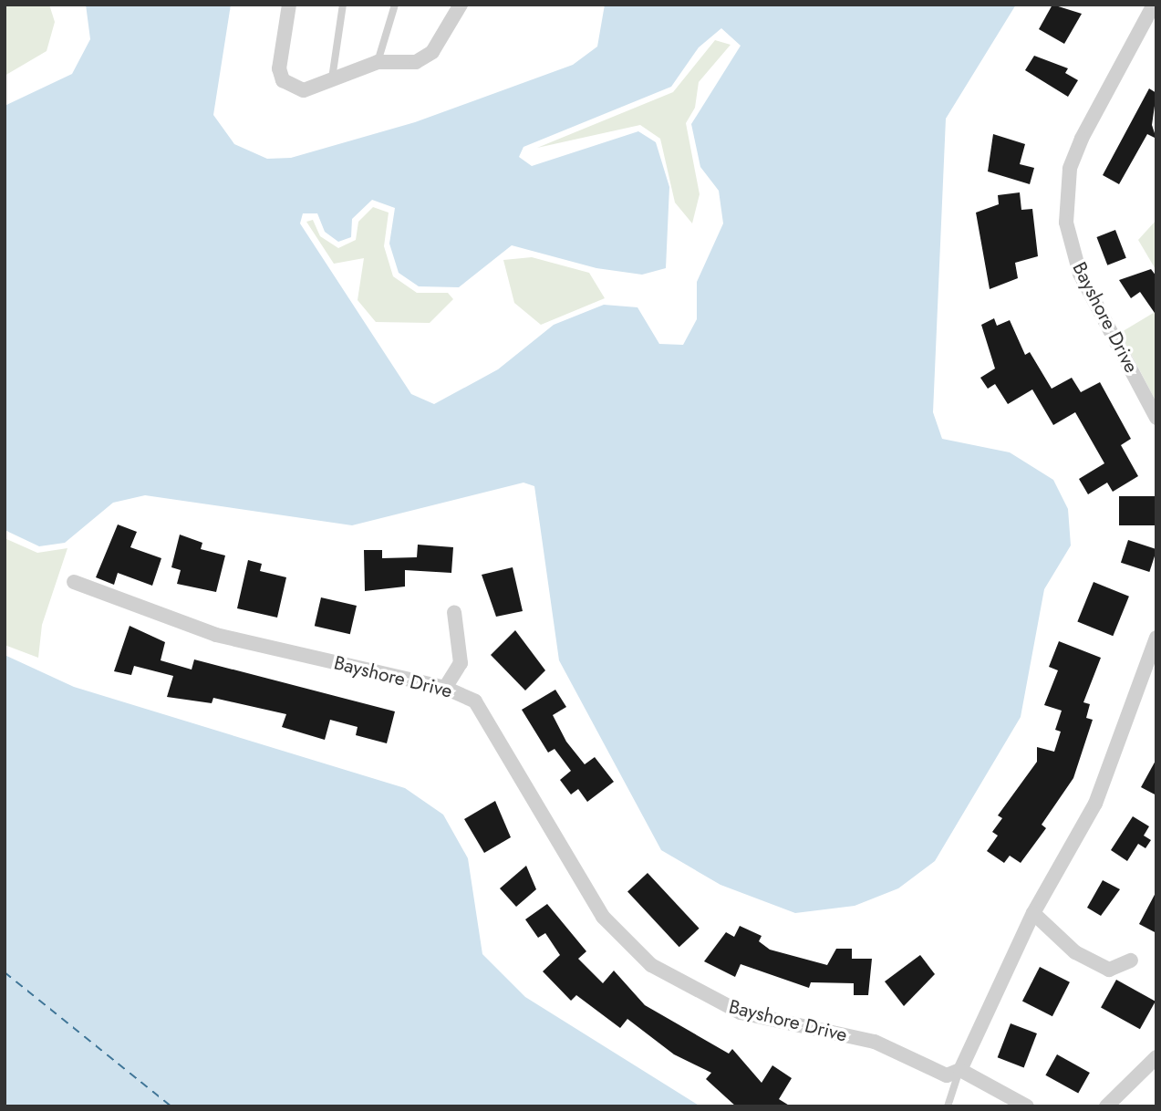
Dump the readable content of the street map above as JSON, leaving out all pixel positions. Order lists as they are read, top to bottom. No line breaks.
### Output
{"streets":{"street":["Bayshore Drive"]}}
